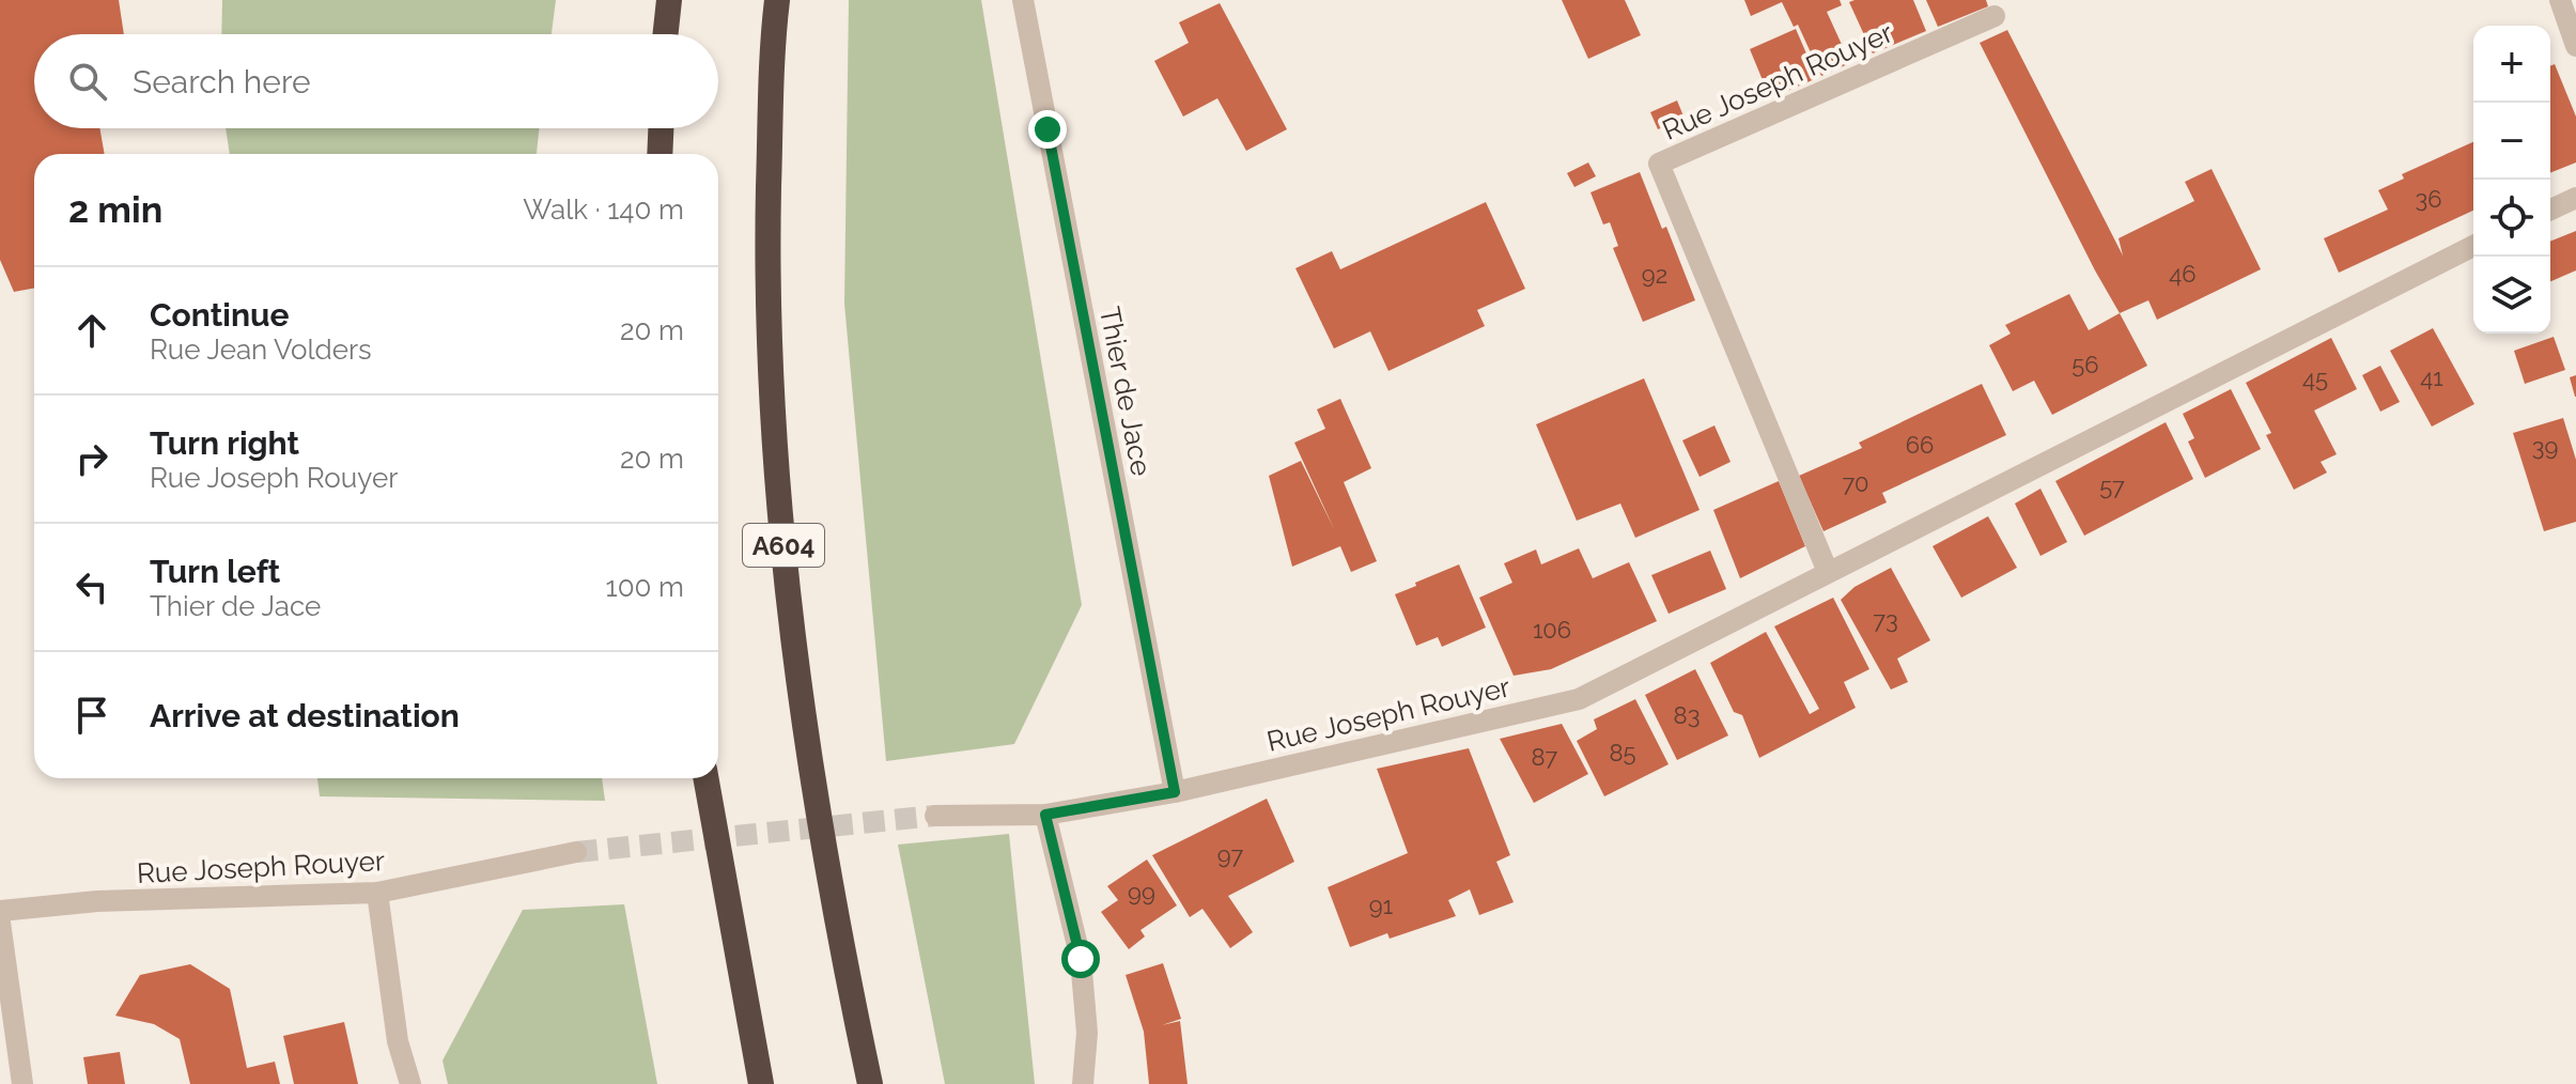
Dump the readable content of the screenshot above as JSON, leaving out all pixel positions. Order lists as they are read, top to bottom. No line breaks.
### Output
{"streets":{"highway":["A604"],"street":["Rue Joseph Rouyer","Thier de Jace"]},"crossings":[["Rue Joseph Rouyer","Thier de Jace"]],"house_numbers":["36","46","92","56","41","45","66","39","70","57","73","106","83","85","87","97","99","91"],"page":{"map_buttons":["+","−"],"search":"Search here","heading":["2 min","Walk · 140 m"],"list":[["Continue","Rue Jean Volders","20 m"],["Turn right","Rue Joseph Rouyer","20 m"],["Turn left","Thier de Jace","100 m"],"Arrive at destination"]}}
